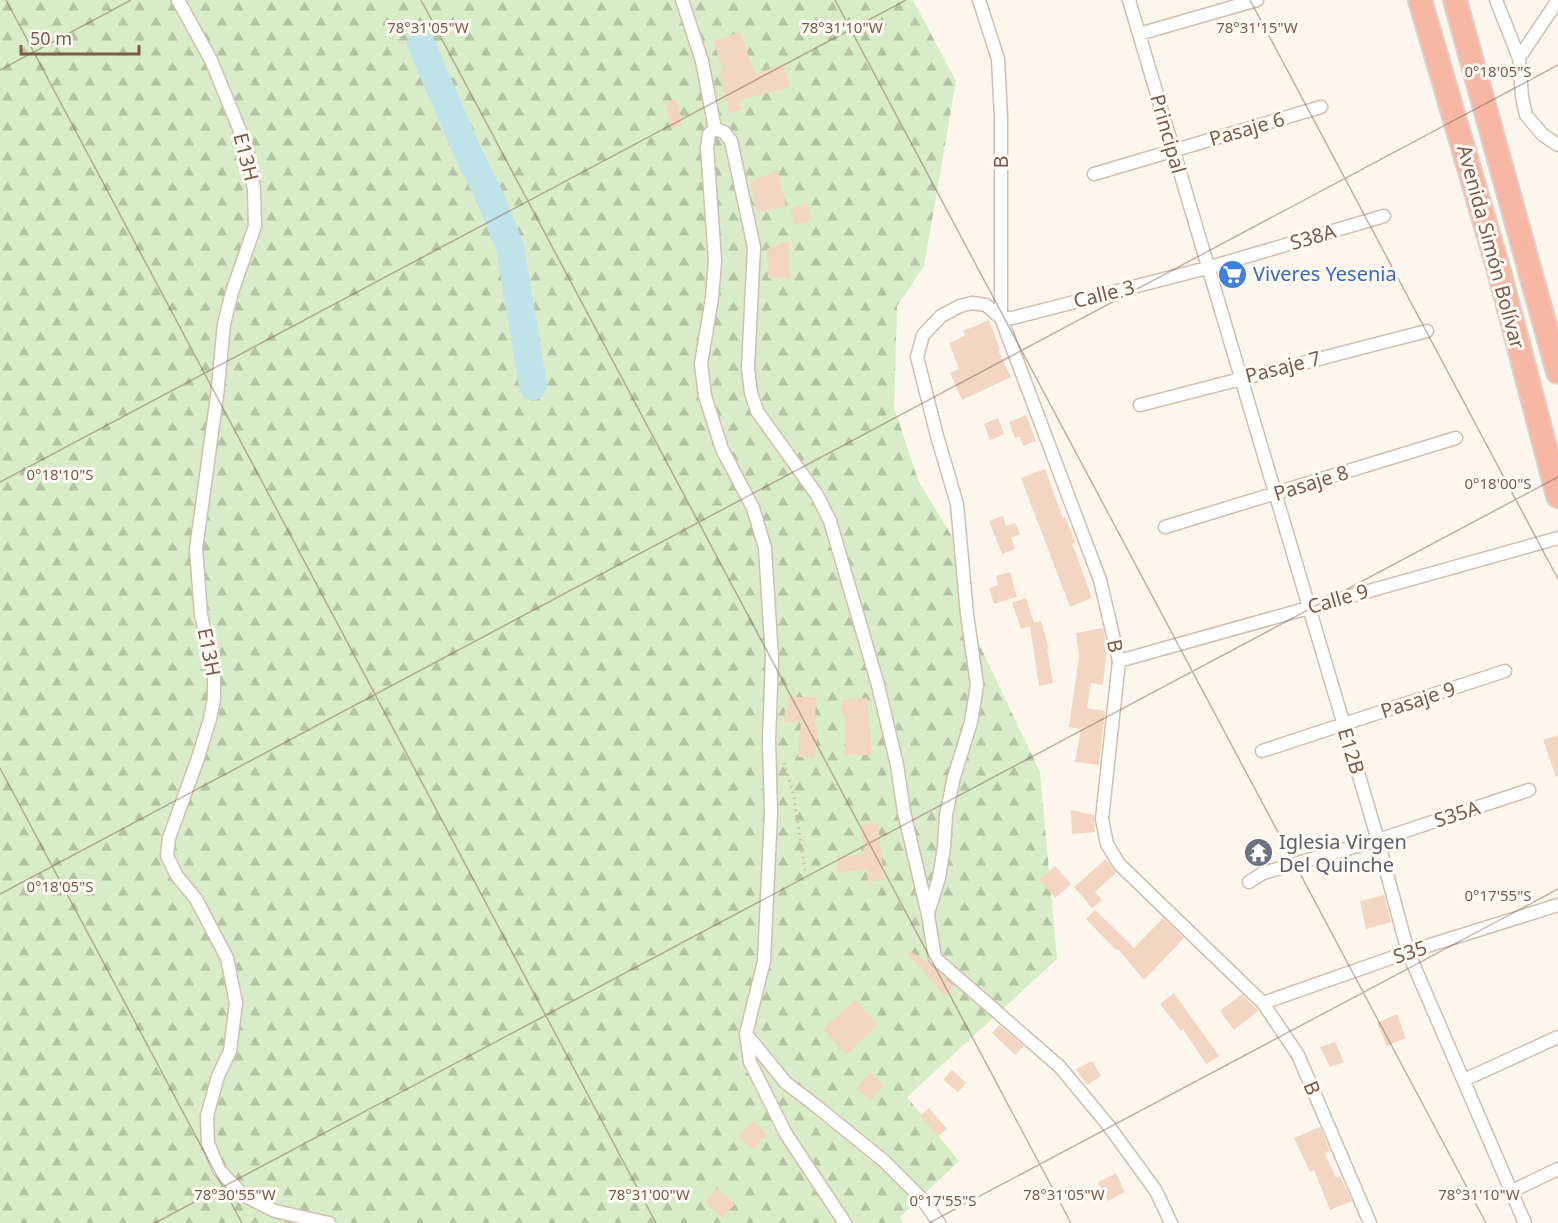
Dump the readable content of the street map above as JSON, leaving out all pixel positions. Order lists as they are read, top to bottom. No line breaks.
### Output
{"streets":{"highway":["Avenida Simón Bolívar"],"street":["Pasaje 6","Principal","E13H","B","S38A","Calle 3","Pasaje 7","Pasaje 8","Calle 9","Pasaje 9","E12B","S35A","S35"]},"crossings":[["Pasaje 6","Principal"],["Principal","S38A"],["Principal","Calle 3"],["Principal","E12B"],["B","Calle 3"],["B","Calle 9"],["B","S35"],["S38A","Calle 3"],["S38A","E12B"],["Calle 3","E12B"],["Pasaje 7","E12B"],["Pasaje 8","E12B"],["Calle 9","E12B"],["Pasaje 9","E12B"],["E12B","S35A"],["E12B","S35"]],"places":{"supermarket":["Viveres Yesenia"],"temple":["Iglesia Virgen Del Quinche"]},"scale_bar":"50 m","coordinates":["78°31'05\"W","78°31'10\"W","78°31'15\"W","0°18'05\"S","0°18'10\"S","0°18'00\"S","0°17'55\"S","78°30'55\"W","78°31'00\"W"]}
